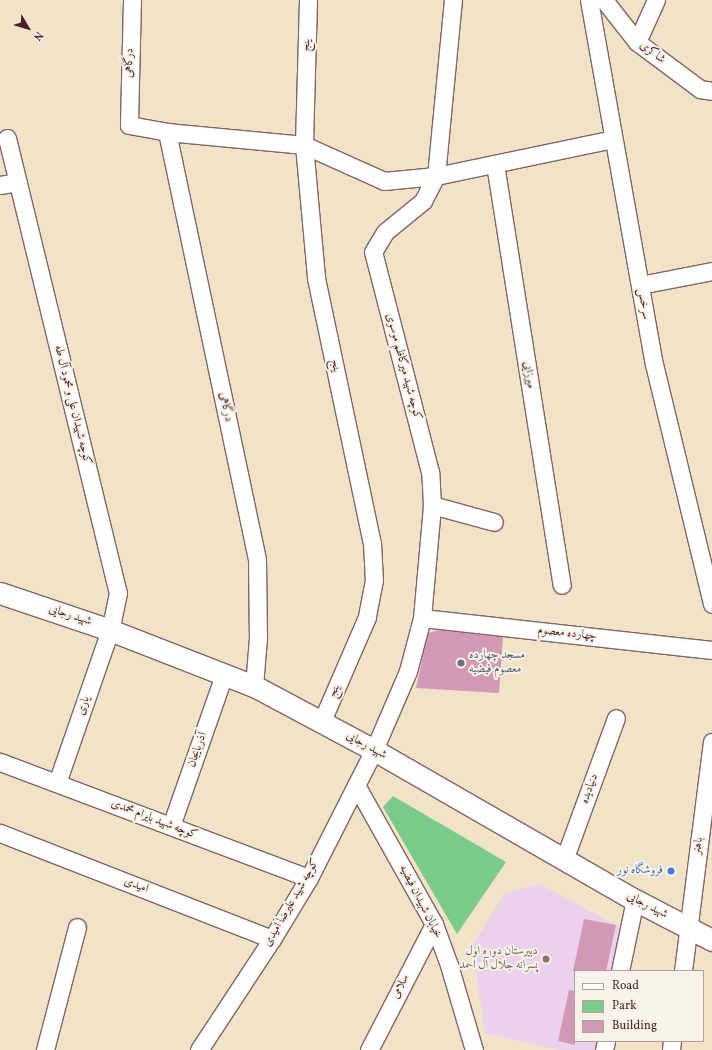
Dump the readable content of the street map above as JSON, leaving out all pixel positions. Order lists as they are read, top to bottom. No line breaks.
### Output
{"streets":{"street":["ینج","شاکری","درگاهی","سرخس","کوچه شهید میرکاظم موسوی","میرزایی","کوچه شهیدان علی و محمود آل طه","شهید رجایی","چهارده معصوم","یاری","آذربایجان","دنیادیده","کوچه شهید بایرام محمدی","باهنر","امیدی","خیابان شهیدان فیضیه","کوچه شهید علیرضا امیدی","سلامی"]},"crossings":[["ینج","شهید رجایی"],["درگاهی","شهید رجایی"],["کوچه شهید میرکاظم موسوی","شهید رجایی"],["کوچه شهید میرکاظم موسوی","چهارده معصوم"],["کوچه شهید میرکاظم موسوی","کوچه شهید علیرضا امیدی"],["کوچه شهیدان علی و محمود آل طه","شهید رجایی"],["کوچه شهیدان علی و محمود آل طه","یاری"],["شهید رجایی","یاری"],["شهید رجایی","آذربایجان"],["شهید رجایی","دنیادیده"],["شهید رجایی","باهنر"],["شهید رجایی","کوچه شهید علیرضا امیدی"],["یاری","کوچه شهید بایرام محمدی"],["آذربایجان","کوچه شهید بایرام محمدی"],["کوچه شهید بایرام محمدی","کوچه شهید علیرضا امیدی"],["امیدی","کوچه شهید علیرضا امیدی"],["خیابان شهیدان فیضیه","کوچه شهید علیرضا امیدی"],["خیابان شهیدان فیضیه","سلامی"]],"places":["مسجد چهارده معصوم فیضیه","فروشگاه نور","دبیرستان دوره اول پسرانه جلال آل احمد"],"legend":["Road","Park","Building"],"north":"bottom right"}
